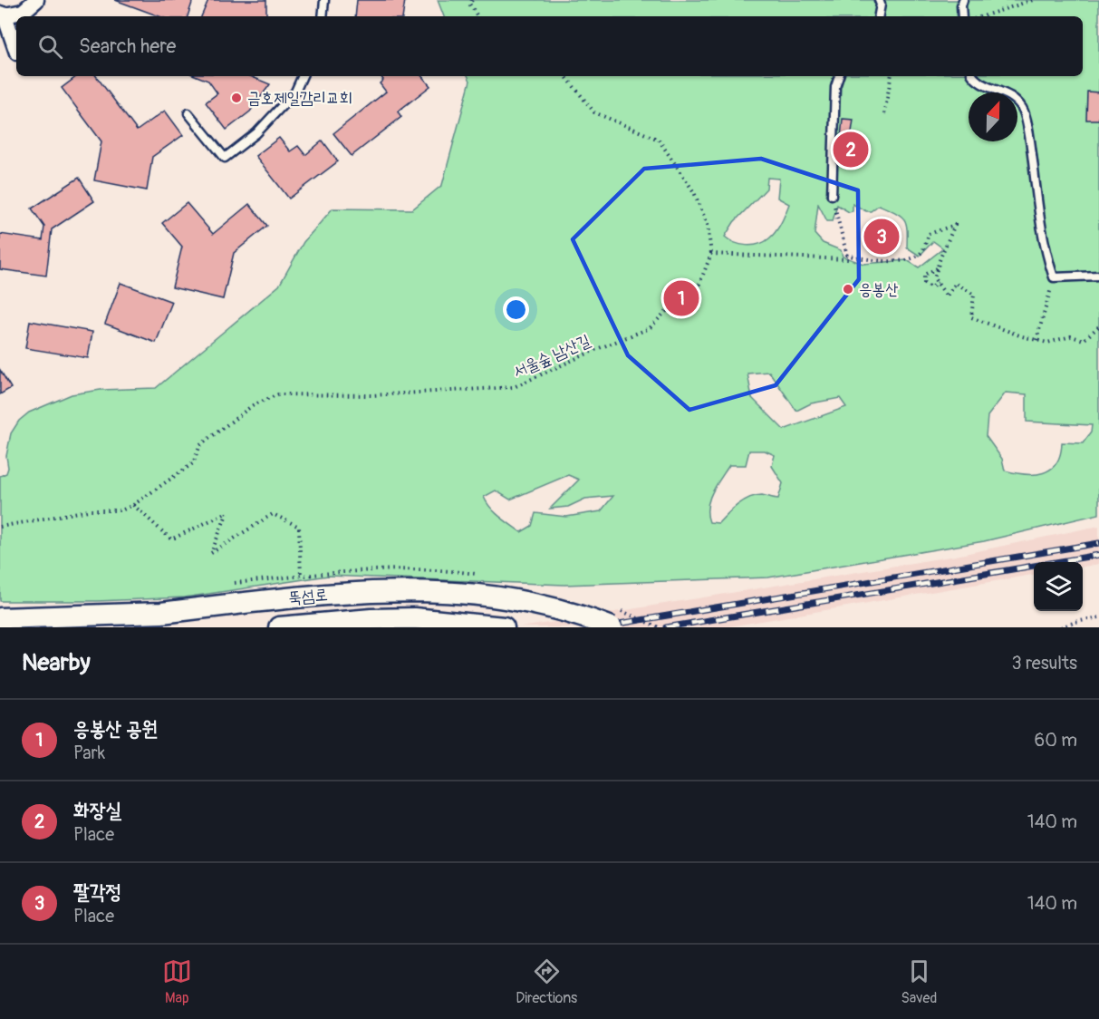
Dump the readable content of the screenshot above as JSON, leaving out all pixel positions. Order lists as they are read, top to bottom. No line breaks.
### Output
{"streets":{"main road":["뚝섬로"],"path":["서울숲 남산길"]},"places":["금호제일감리교회","응봉산"],"north":"top","page":{"search":"Search here","pins":["2","3","1"],"heading":["Nearby","3 results"],"list":[{"mark":"1","name":"응봉산 공원","note":"Park","value":"60 m"},{"mark":"2","name":"화장실","note":"Place","value":"140 m"},{"mark":"3","name":"팔각정","note":"Place","value":"140 m"}],"nav":["Map","Directions","Saved"]}}
